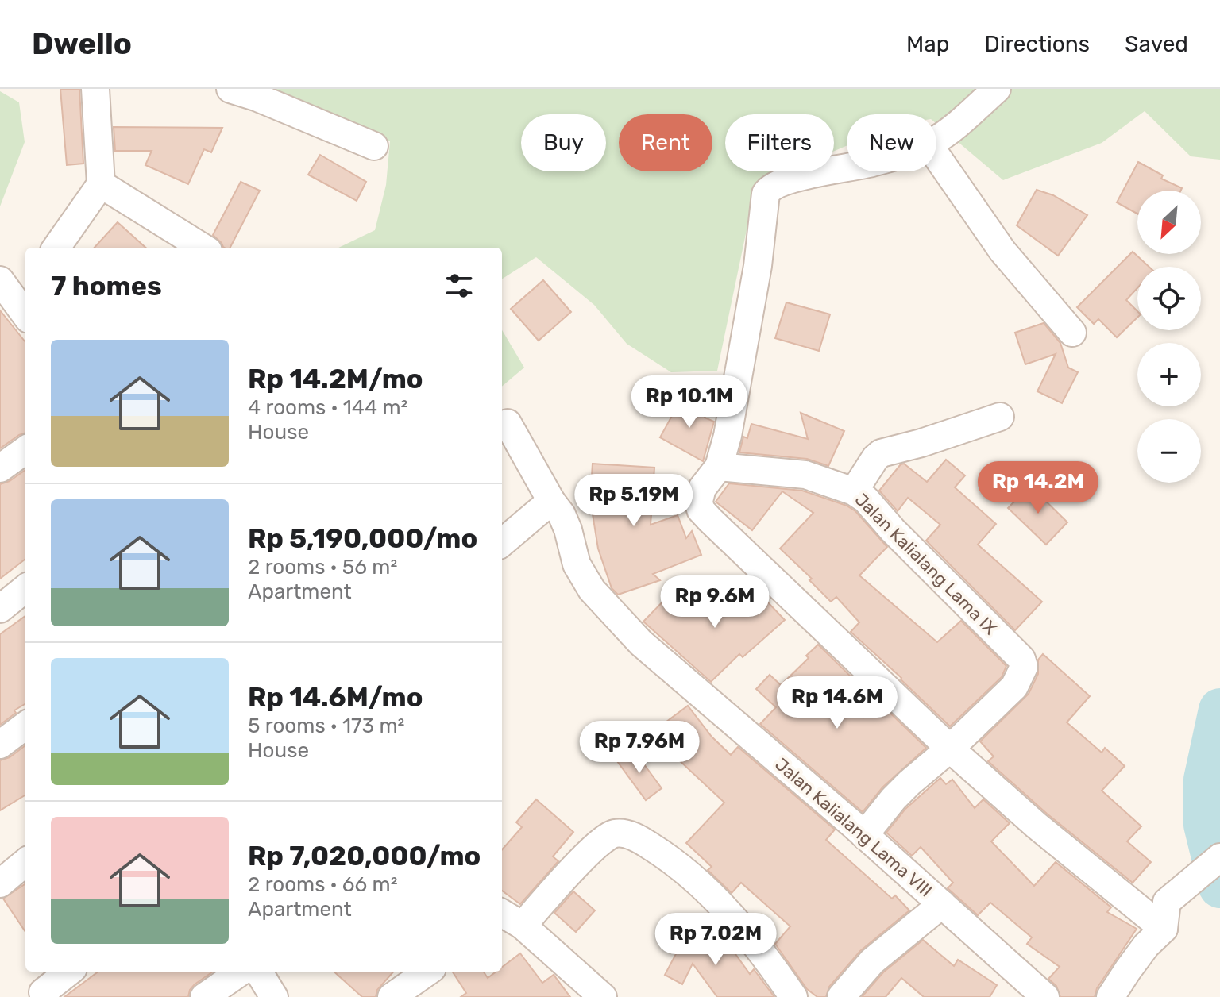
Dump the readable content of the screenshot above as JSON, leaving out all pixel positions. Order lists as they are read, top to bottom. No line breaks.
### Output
{"streets":{"street":["Jalan Kalialang Lama IX","Jalan Kalialang Lama VIII"]},"north":"bottom left","page":{"header":"Dwello","nav":["Map","Directions","Saved"],"chip":["Buy","Rent","Filters","New"],"map_buttons":["+","−"],"heading":"7 homes","list":[{"name":"Rp 14.2M/mo","note":"4 rooms · 144 m² · House"},{"name":"Rp 5,190,000/mo","note":"2 rooms · 56 m² · Apartment"},{"name":"Rp 14.6M/mo","note":"5 rooms · 173 m² · House"},{"name":"Rp 7,020,000/mo","note":"2 rooms · 66 m² · Apartment"}],"price":["Rp 10.1M","Rp 14.2M","Rp 5.19M","Rp 9.6M","Rp 14.6M","Rp 7.96M","Rp 7.02M"]}}
